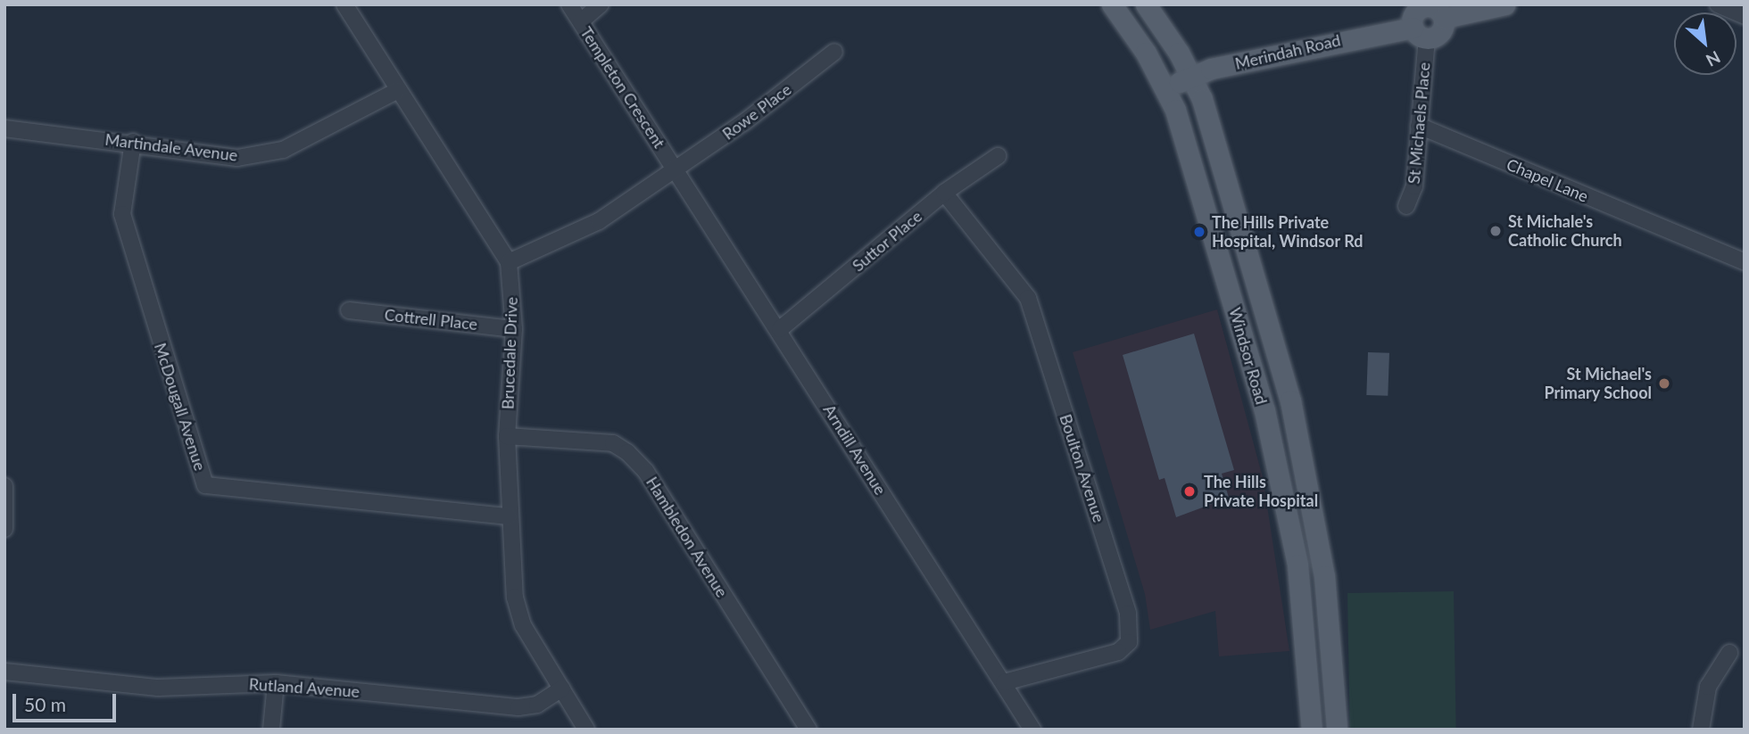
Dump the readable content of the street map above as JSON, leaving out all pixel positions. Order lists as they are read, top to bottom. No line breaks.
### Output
{"streets":{"main road":["Merindah Road","Windsor Road"],"street":["Templeton Crescent","Rowe Place","St Michaels Place","Martindale Avenue","Chapel Lane","Suttor Place","Cottrell Place","Brucedale Drive","McDougall Avenue","Arndill Avenue","Boulton Avenue","Hambledon Avenue","Rutland Avenue"]},"crossings":[["Merindah Road","St Michaels Place"],["Merindah Road","Windsor Road"],["Templeton Crescent","Rowe Place"],["Templeton Crescent","Arndill Avenue"],["Rowe Place","Brucedale Drive"],["Rowe Place","Arndill Avenue"],["St Michaels Place","Chapel Lane"],["Martindale Avenue","Brucedale Drive"],["Martindale Avenue","McDougall Avenue"],["Suttor Place","Arndill Avenue"],["Suttor Place","Boulton Avenue"],["Cottrell Place","Brucedale Drive"],["Brucedale Drive","McDougall Avenue"],["Brucedale Drive","Hambledon Avenue"],["Brucedale Drive","Rutland Avenue"],["Arndill Avenue","Boulton Avenue"]],"places":["St Michale's Catholic Church","The Hills Private Hospital, Windsor Rd","St Michael's Primary School","The Hills Private Hospital"],"scale_bar":"50 m","north":"bottom right"}
